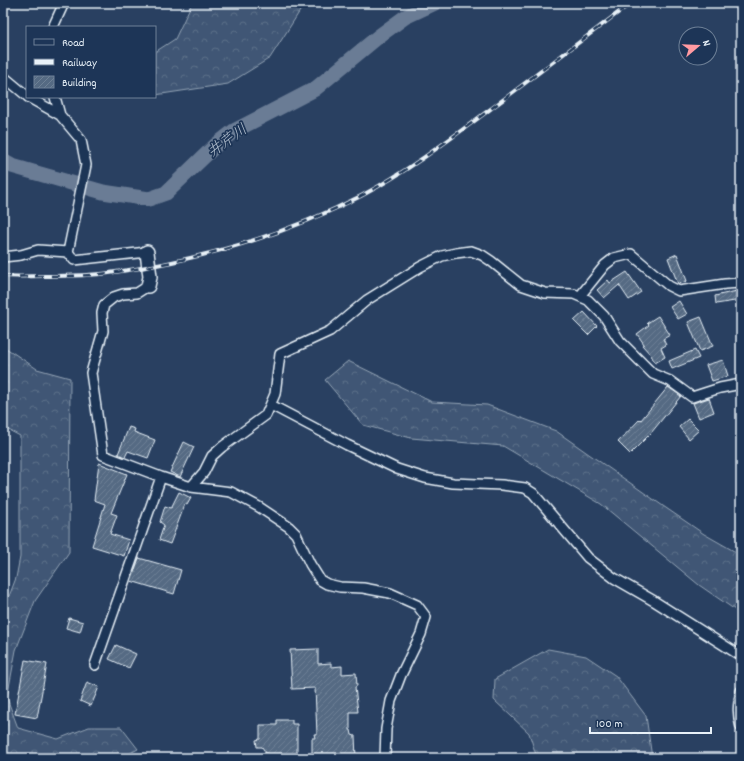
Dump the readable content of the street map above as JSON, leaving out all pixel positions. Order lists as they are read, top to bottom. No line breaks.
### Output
{"water":["井芹川"],"legend":["Road","Railway","Building"],"scale_bar":"100 m","north":"right"}
